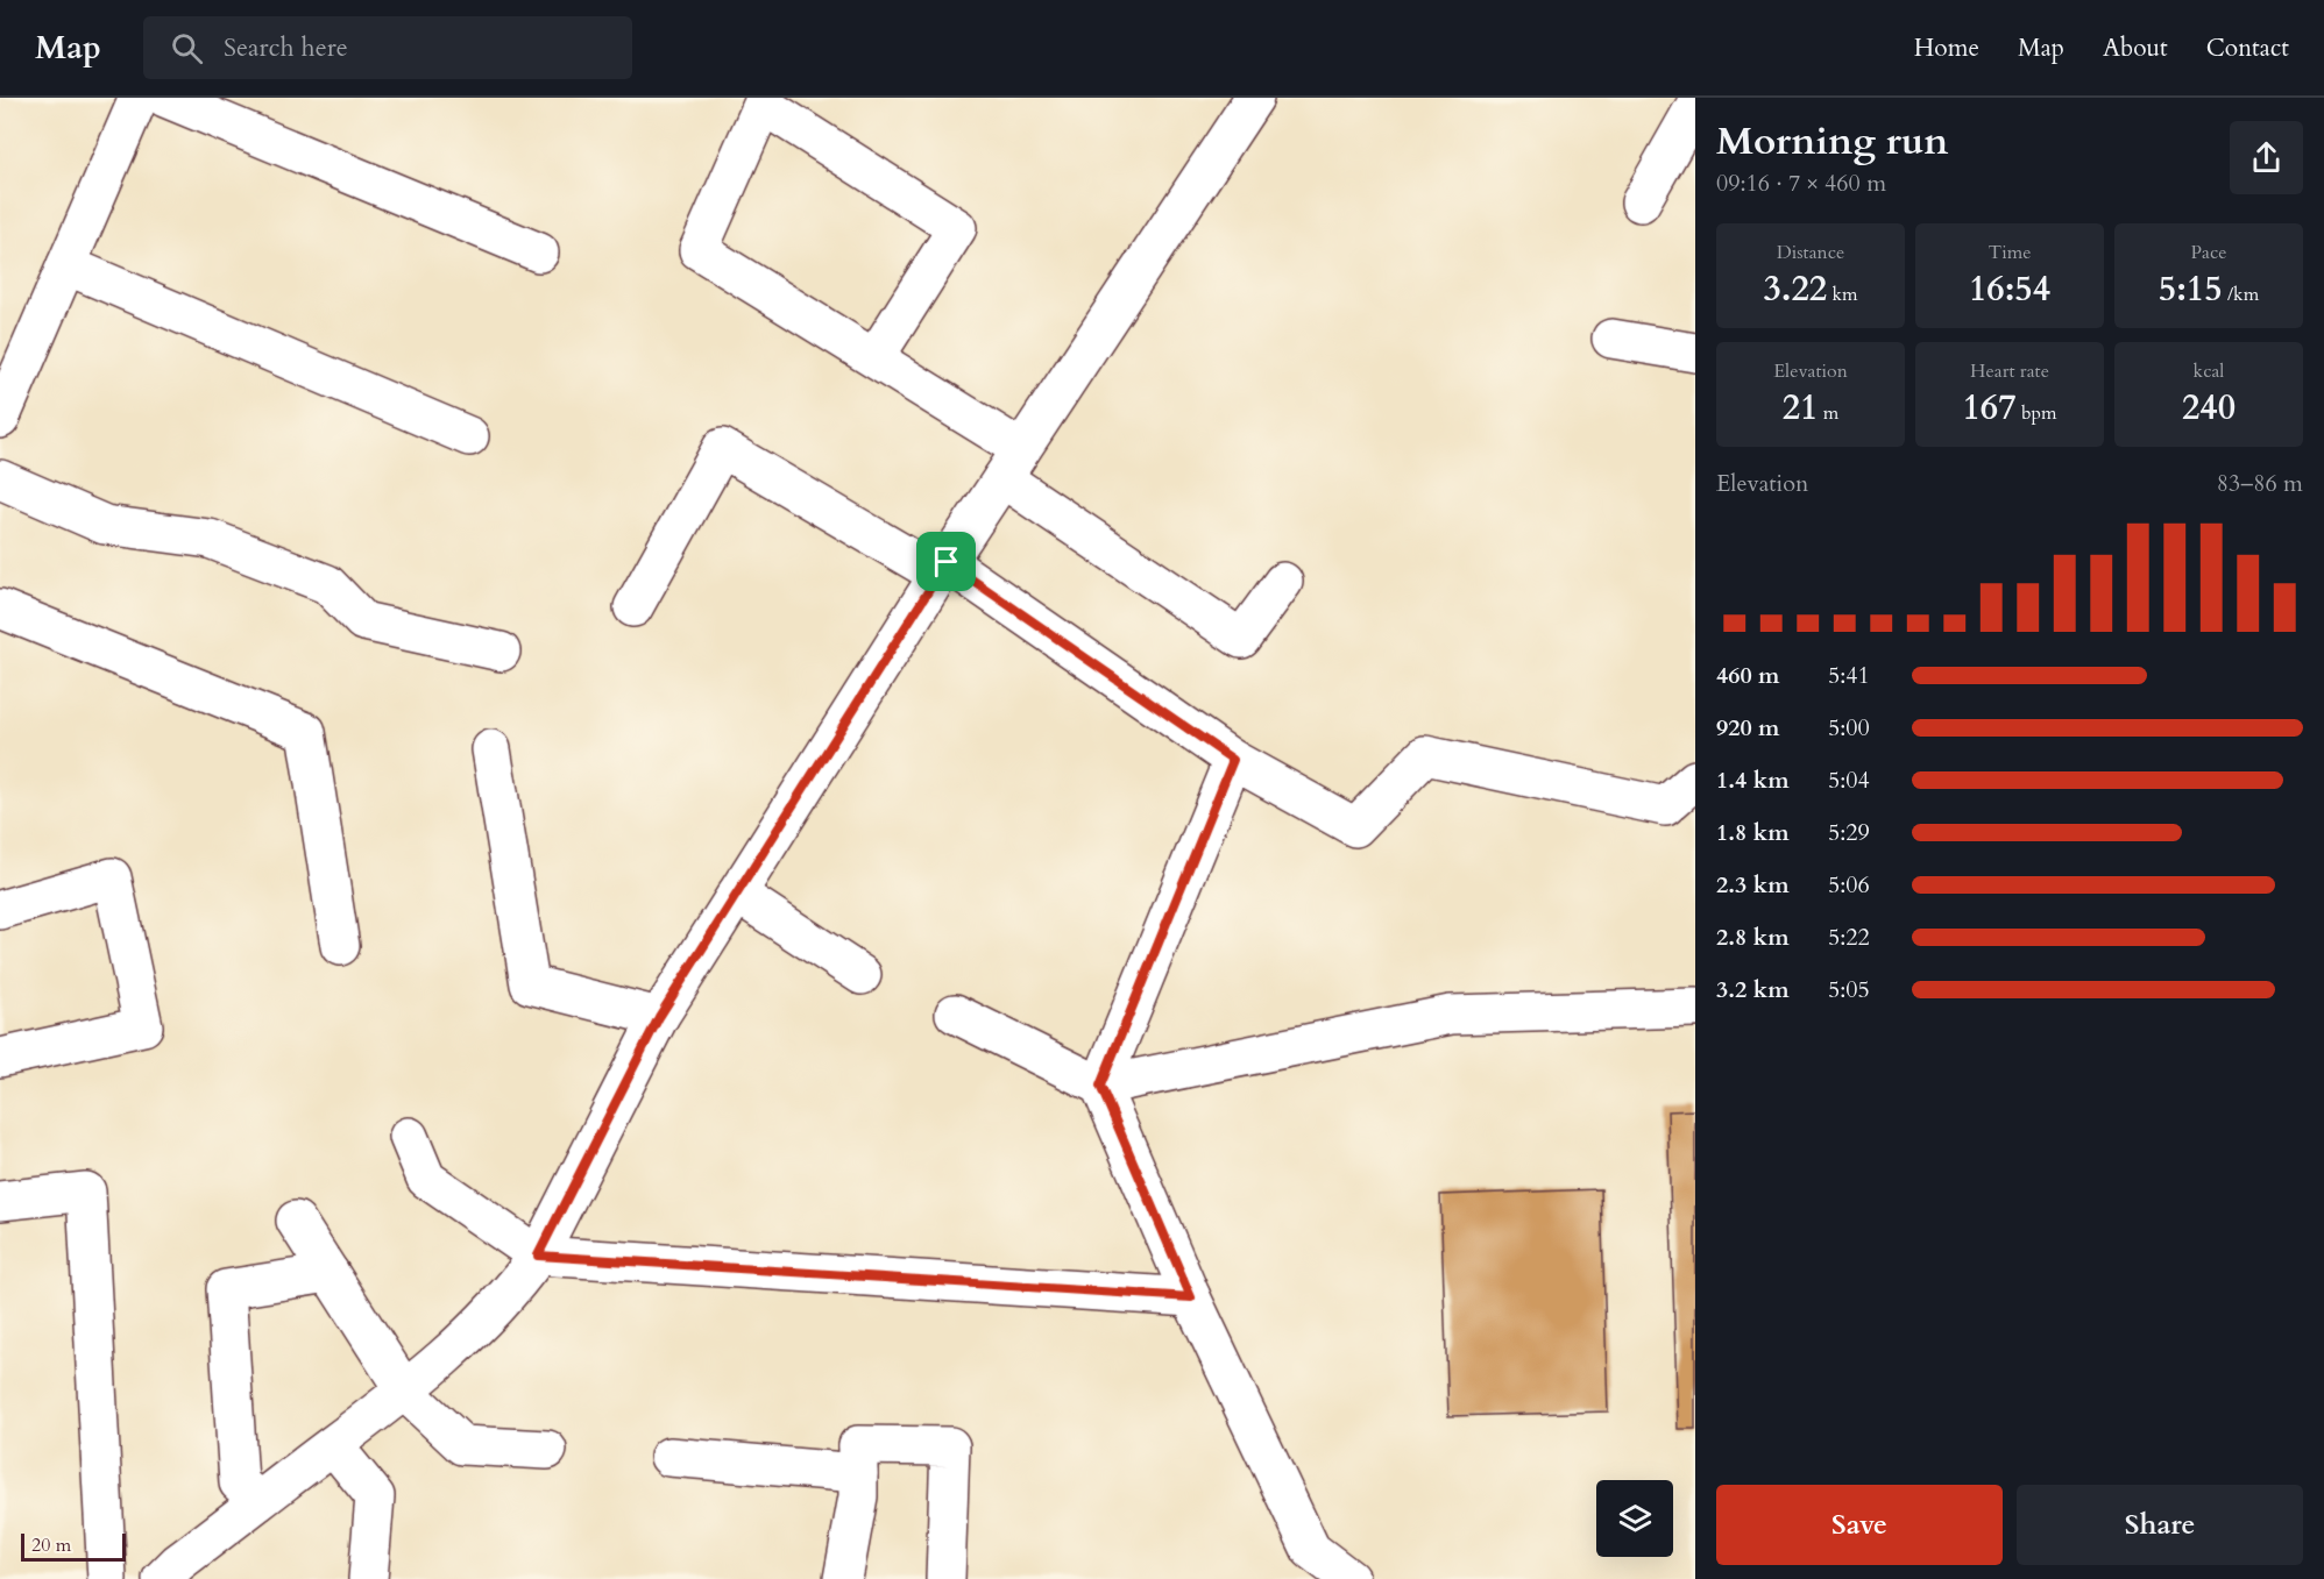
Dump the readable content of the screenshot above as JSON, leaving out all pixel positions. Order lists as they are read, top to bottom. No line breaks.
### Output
{"scale_bar":"20 m","page":{"header":"Map","search":"Search here","nav":["Home","Map","About","Contact"],"heading":["Morning run","09:16 · 7 × 460 m"],"stats":[["Distance","3.22 km"],["Time","16:54"],["Pace","5:15 /km"],["Elevation","21 m"],["Heart rate","167 bpm"],["kcal","240"]],"chart":["Elevation","83–86 m"],"list":[{"name":"460 m","note":"5:41"},{"name":"920 m","note":"5:00"},{"name":"1.4 km","note":"5:04"},{"name":"1.8 km","note":"5:29"},{"name":"2.3 km","note":"5:06"},{"name":"2.8 km","note":"5:22"},{"name":"3.2 km","note":"5:05"}],"buttons":["Save","Share"],"scale":"20 m"}}
